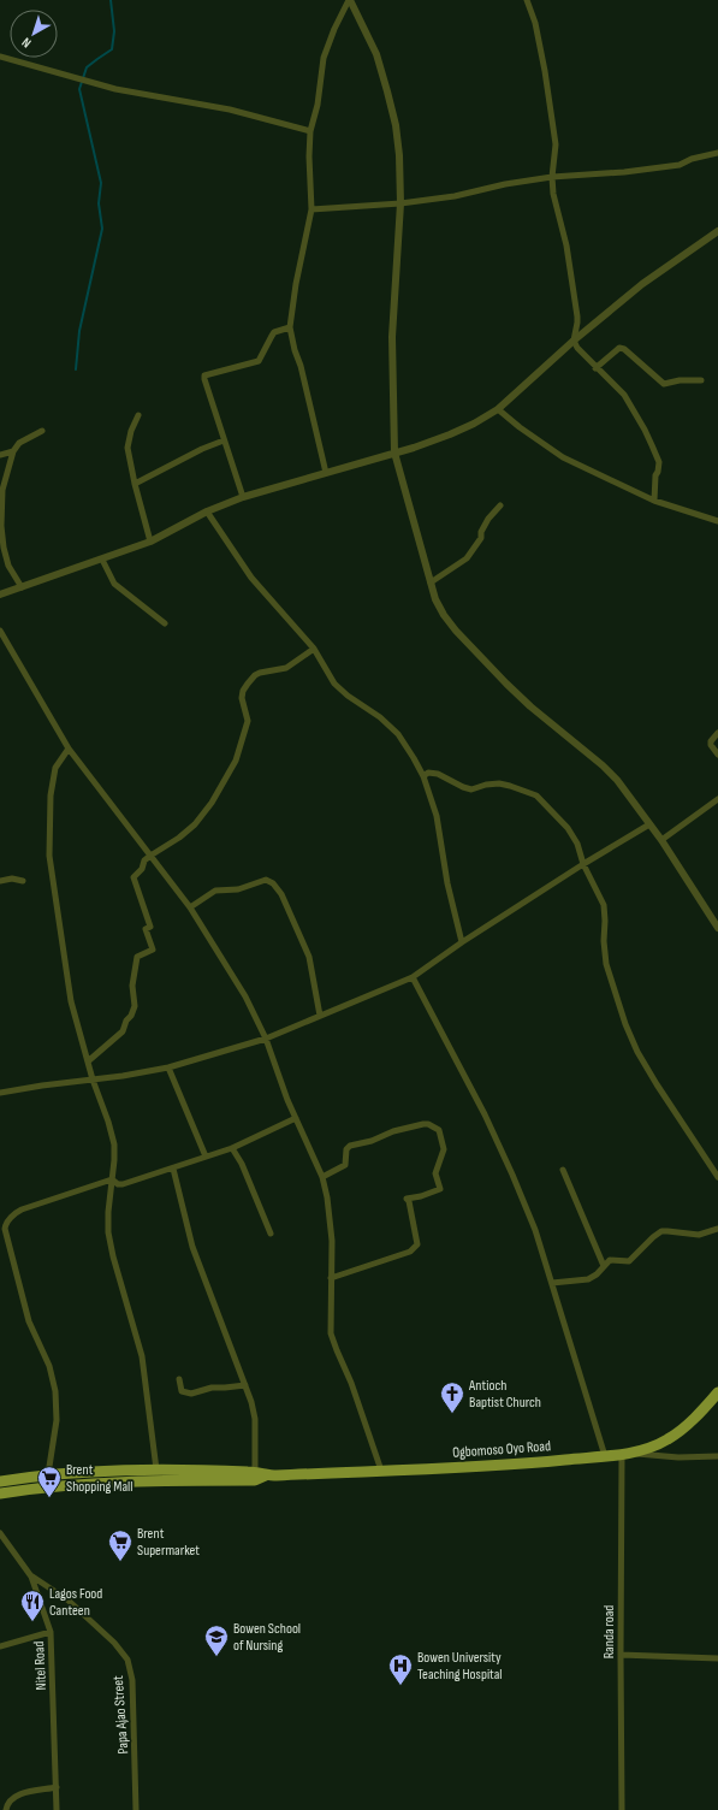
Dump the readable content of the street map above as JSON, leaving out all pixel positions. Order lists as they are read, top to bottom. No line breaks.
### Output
{"streets":{"highway":["Ogbomoso Oyo Road"],"street":["Randa road","Nitel Road","Papa Ajao Street"]},"crossings":[["Ogbomoso Oyo Road","Randa road"],["Nitel Road","Papa Ajao Street"]],"places":{"church":["Antioch Baptist Church"],"supermarket":["Brent Shopping Mall","Brent Supermarket"],"restaurant":["Lagos Food Canteen"],"school or university":["Bowen School of Nursing"],"hospital":["Bowen University Teaching Hospital"]},"north":"bottom left"}
